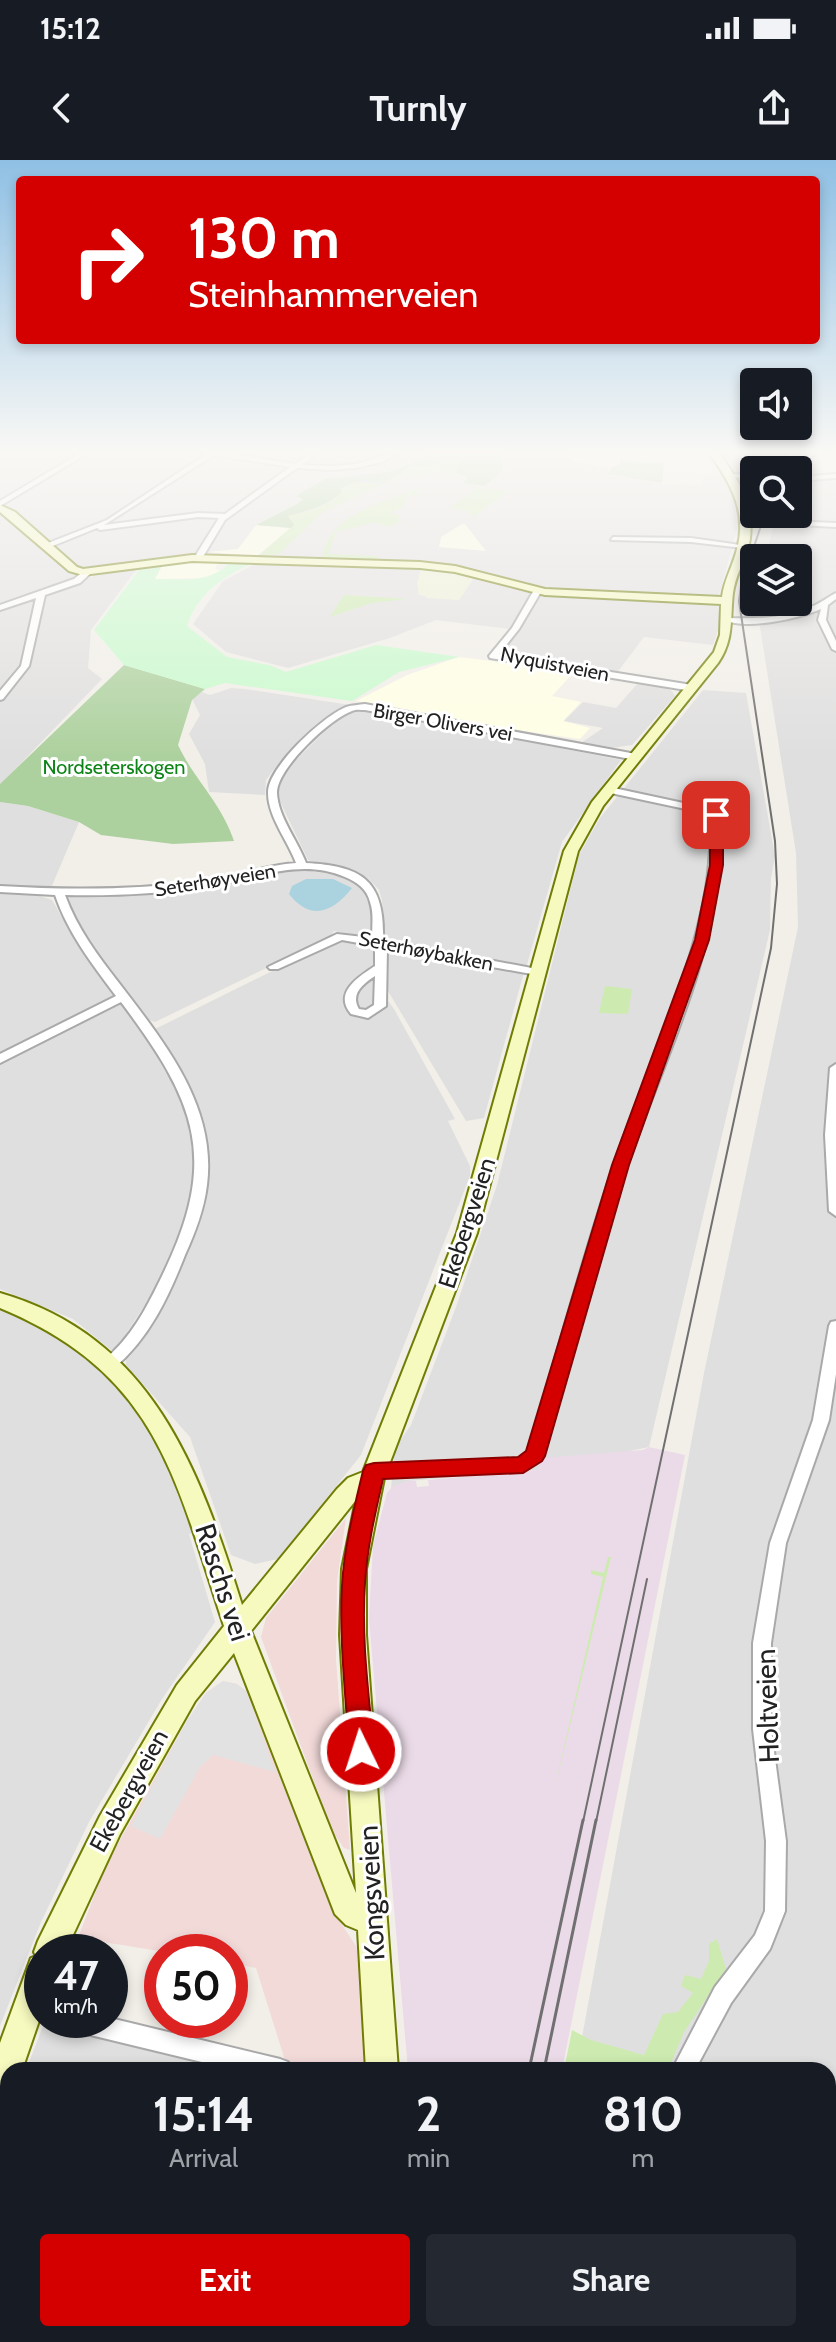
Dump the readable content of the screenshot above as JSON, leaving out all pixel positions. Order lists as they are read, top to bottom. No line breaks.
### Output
{"streets":{"main road":["Ekebergveien","Raschs vei","Kongsveien"],"street":["Nyquistveien","Birger Olivers vei","Seterhøyveien","Seterhøybakken","Holtveien"]},"crossings":[["Nyquistveien","Ekebergveien"],["Birger Olivers vei","Seterhøyveien"],["Birger Olivers vei","Ekebergveien"],["Seterhøyveien","Seterhøybakken"],["Seterhøybakken","Ekebergveien"],["Ekebergveien","Raschs vei"],["Ekebergveien","Kongsveien"],["Raschs vei","Kongsveien"]],"parks":["Nordseterskogen"],"page":{"status":"15:12","header":"Turnly","turn":["130 m","Steinhammerveien"],"speed":"47 km/h","limit":"50","eta":["15:14","Arrival","2","min","810","m"],"buttons":["Exit","Share"]}}
